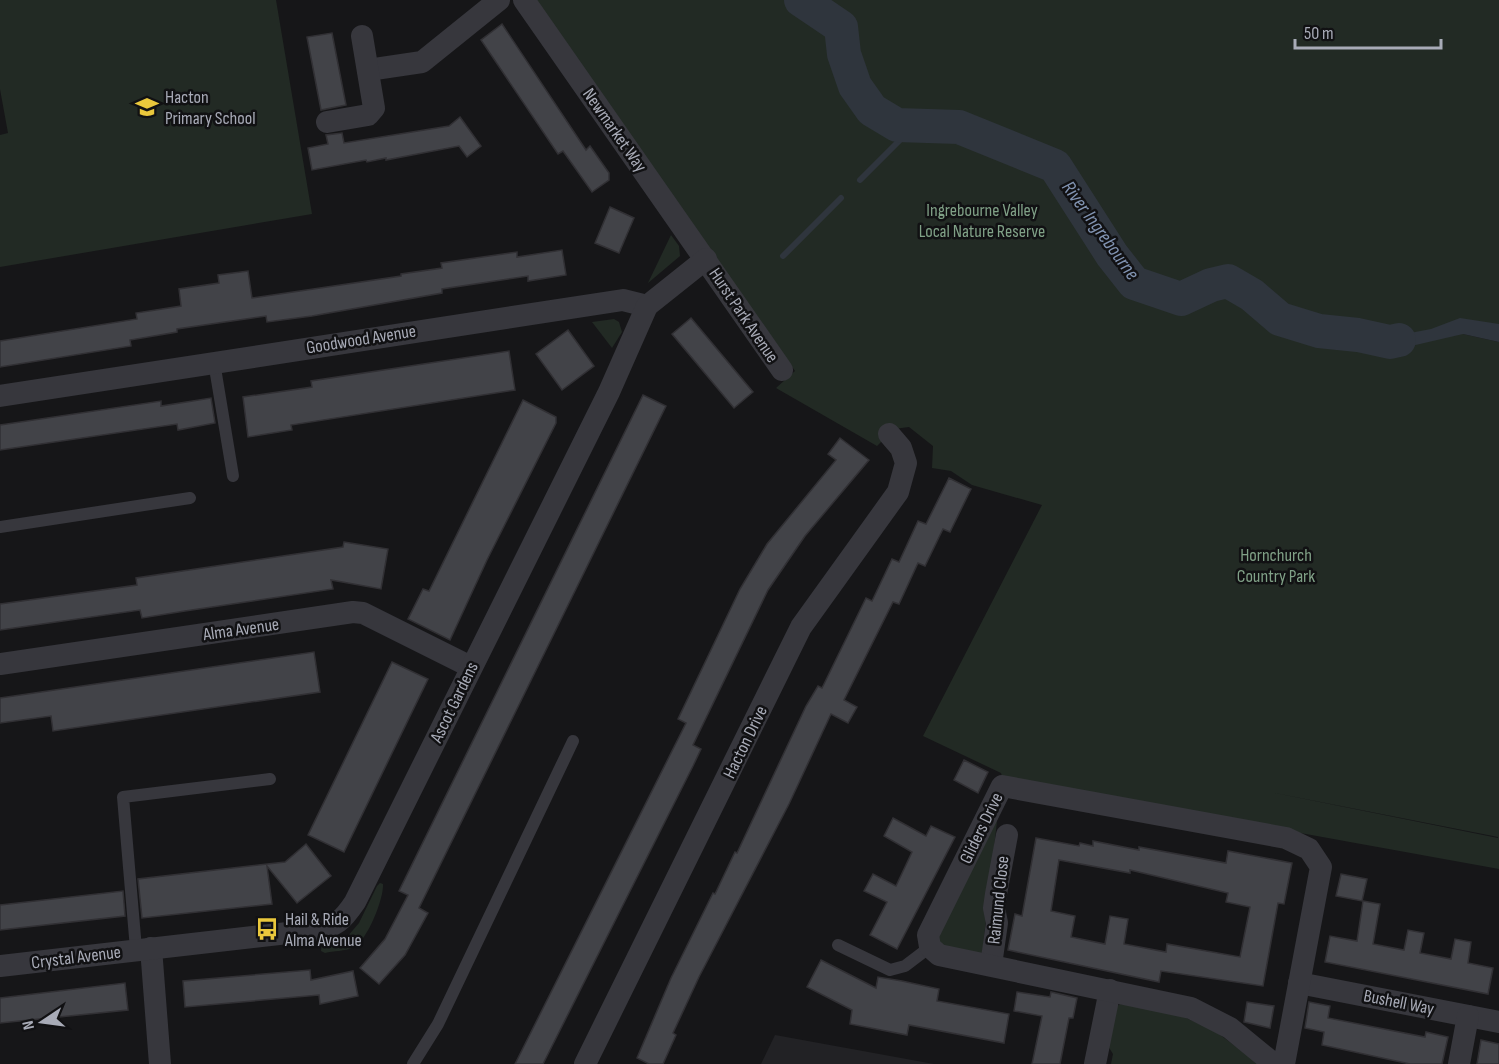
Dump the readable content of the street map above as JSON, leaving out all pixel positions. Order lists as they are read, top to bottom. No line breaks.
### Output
{"streets":{"street":["Newmarket Way","Hurst Park Avenue","Goodwood Avenue","Alma Avenue","Ascot Gardens","Hacton Drive","Gliders Drive","Raimund Close","Crystal Avenue","Bushell Way"]},"crossings":[["Newmarket Way","Hurst Park Avenue"],["Goodwood Avenue","Ascot Gardens"],["Alma Avenue","Ascot Gardens"],["Ascot Gardens","Crystal Avenue"],["Gliders Drive","Bushell Way"]],"water":["River Ingrebourne"],"parks":["Ingrebourne Valley Local Nature Reserve","Hornchurch Country Park"],"places":{"school or university":["Hacton Primary School"],"bus stop":["Hail & Ride Alma Avenue"]},"scale_bar":"50 m","north":"left"}
